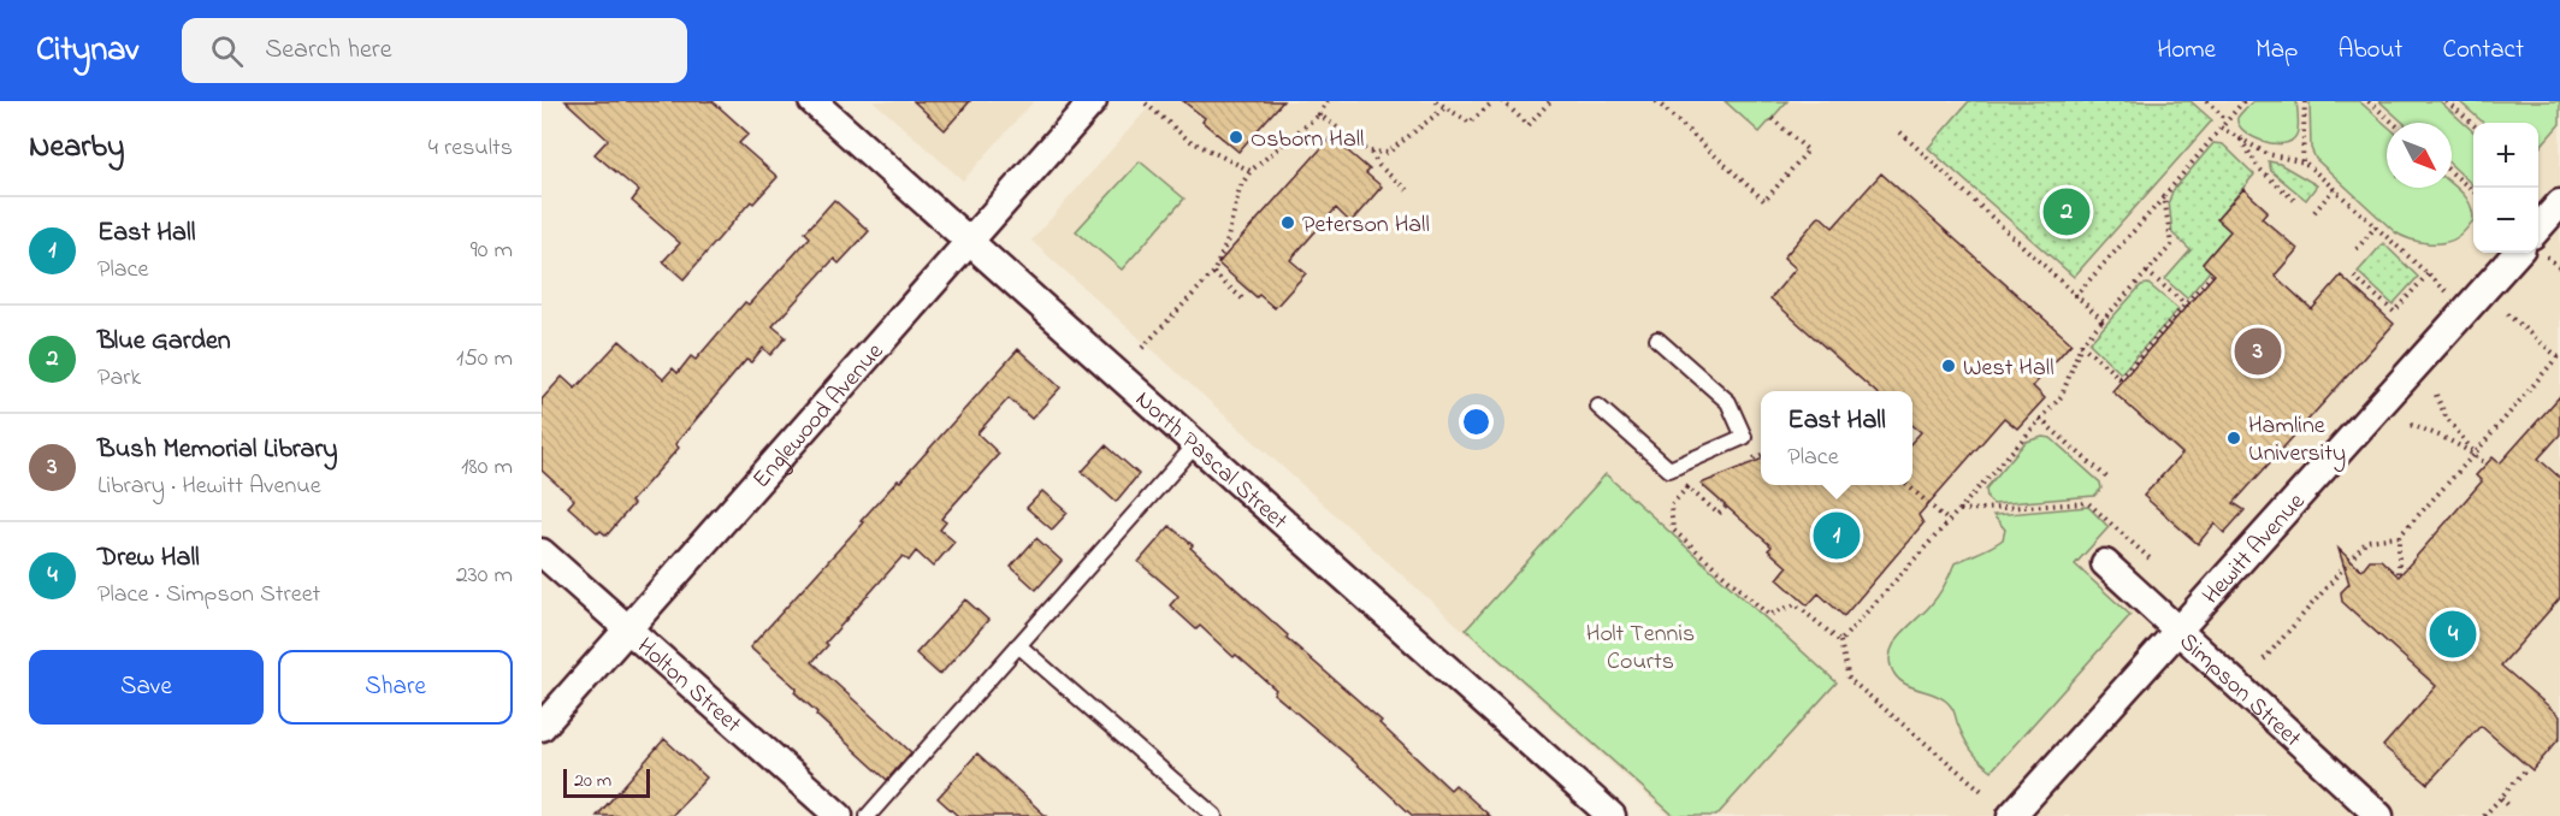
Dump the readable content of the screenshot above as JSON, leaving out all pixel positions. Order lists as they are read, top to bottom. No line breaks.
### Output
{"streets":{"street":["Englewood Avenue","North Pascal Street","Hewitt Avenue","Holton Street","Simpson Street"]},"crossings":[["Englewood Avenue","North Pascal Street"],["Englewood Avenue","Holton Street"],["Hewitt Avenue","Simpson Street"]],"parks":["Holt Tennis Courts"],"places":["Osborn Hall","Peterson Hall","West Hall","Hamline University"],"scale_bar":"20 m","north":"bottom right","page":{"header":"Citynav","search":"Search here","nav":["Home","Map","About","Contact"],"heading":["Nearby","4 results"],"map_buttons":["+","−"],"pins":["2","3","1","4"],"list":[{"mark":"1","name":"East Hall","note":"Place","value":"90 m"},{"mark":"2","name":"Blue Garden","note":"Park","value":"150 m"},{"mark":"3","name":"Bush Memorial Library","note":"Library · Hewitt Avenue","value":"180 m"},{"mark":"4","name":"Drew Hall","note":"Place · Simpson Street","value":"230 m"}],"popup":["East Hall","Place"],"buttons":["Save","Share"],"scale":"20 m"}}
